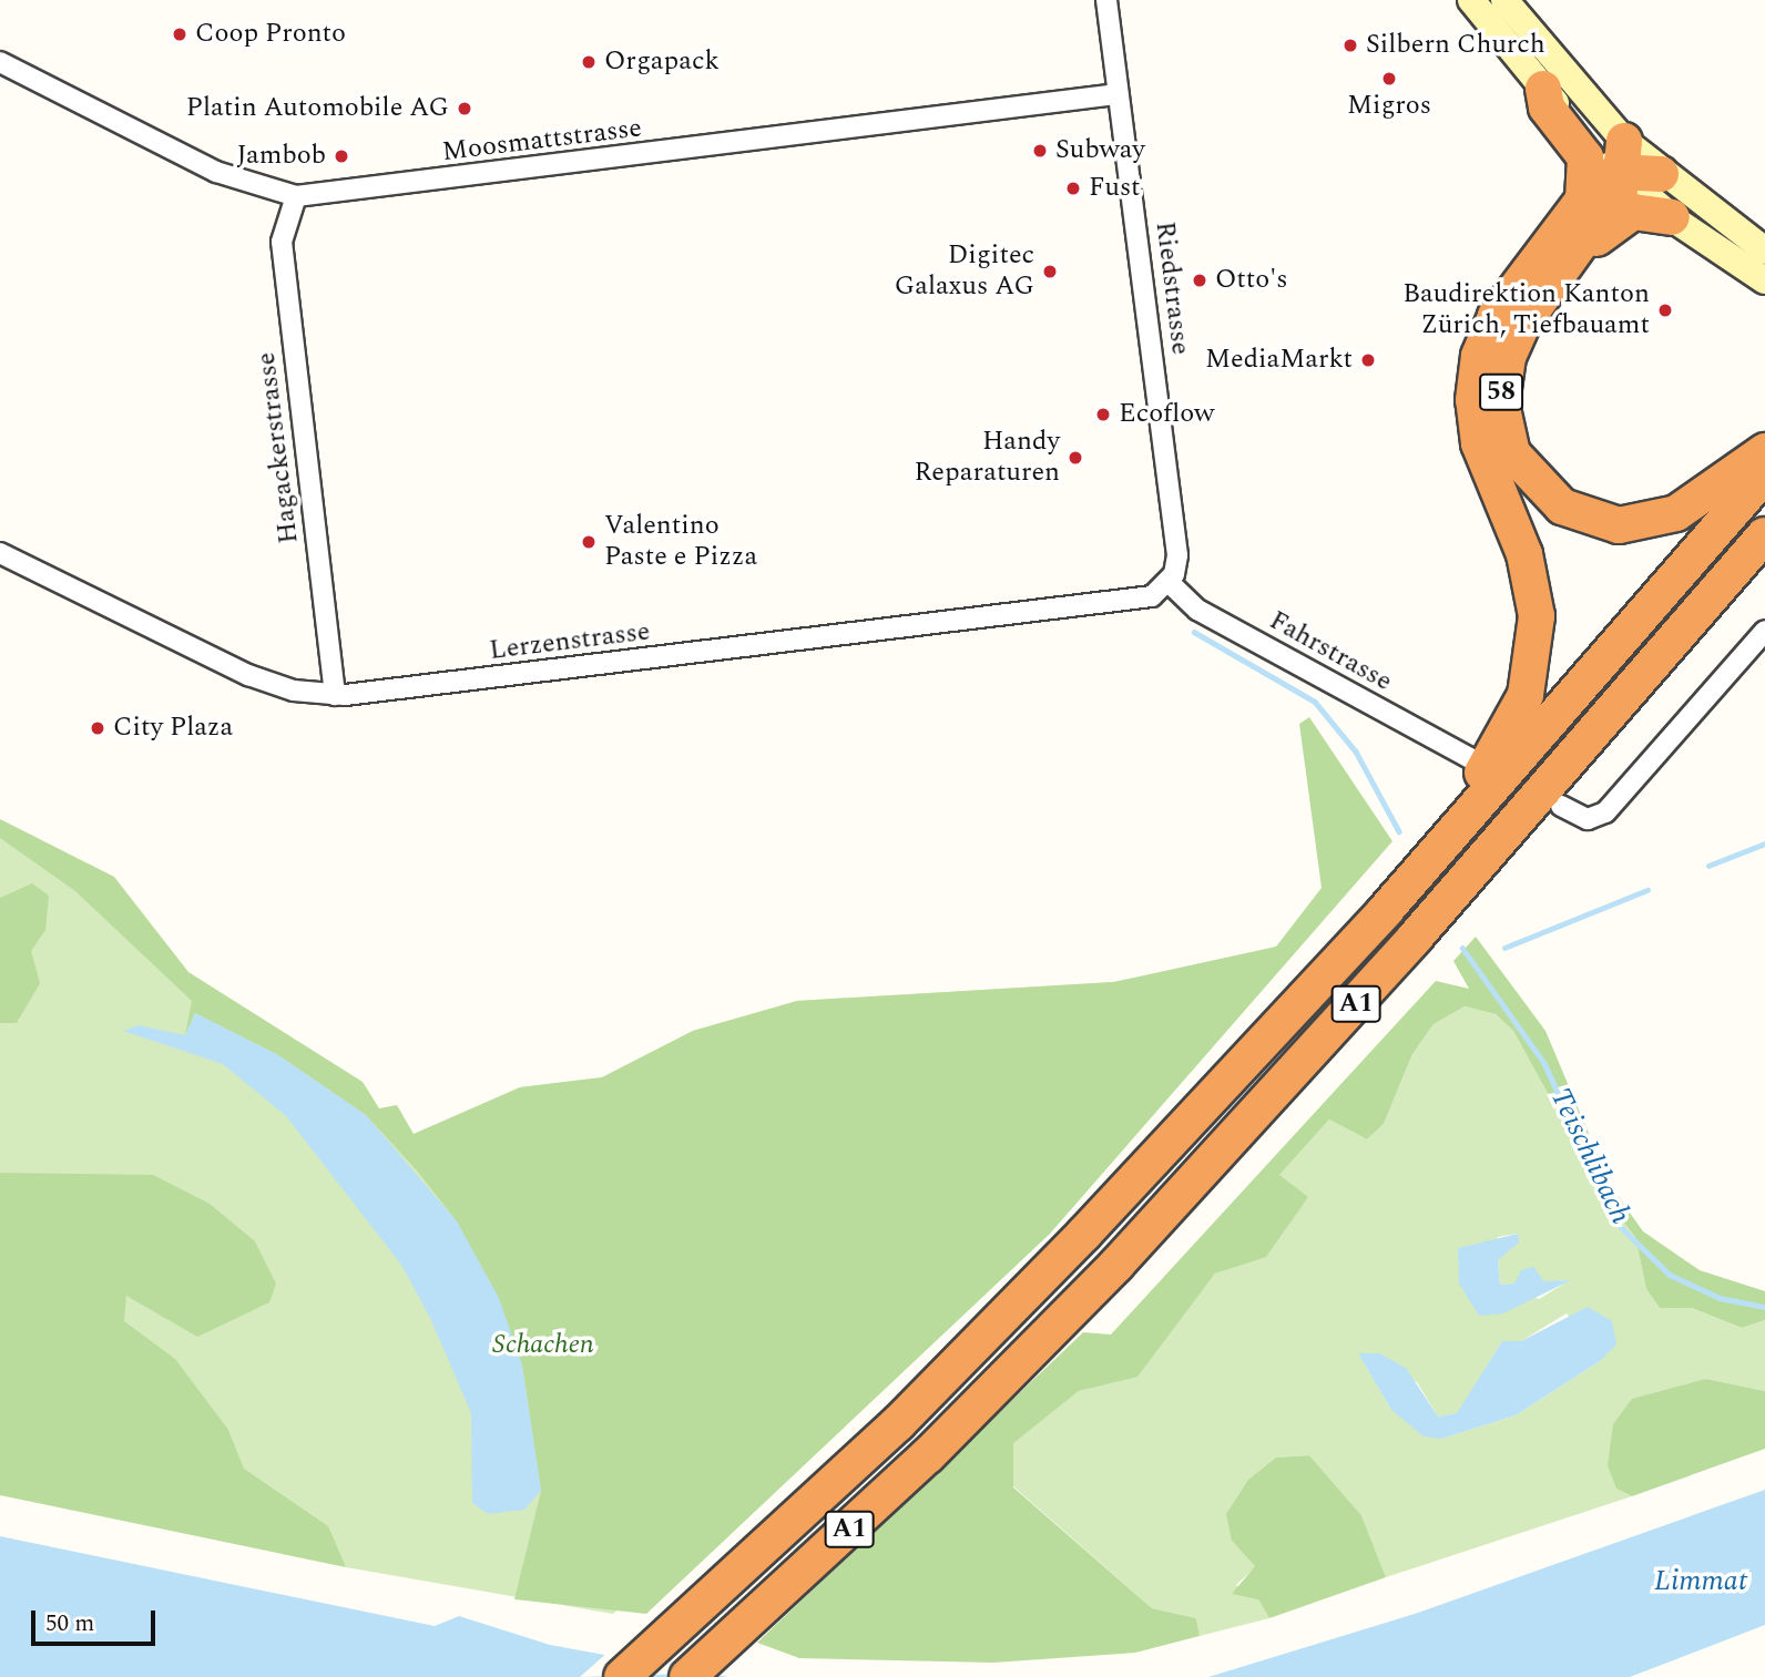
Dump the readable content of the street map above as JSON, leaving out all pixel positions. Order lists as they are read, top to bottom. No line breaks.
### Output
{"streets":{"highway":["58","A1"],"street":["Moosmattstrasse","Riedstrasse","Hagackerstrasse","Lerzenstrasse","Fahrstrasse"]},"crossings":[["Moosmattstrasse","Riedstrasse"],["Moosmattstrasse","Hagackerstrasse"],["Riedstrasse","Lerzenstrasse"],["Riedstrasse","Fahrstrasse"],["Hagackerstrasse","Lerzenstrasse"],["Lerzenstrasse","Fahrstrasse"]],"water":["Teischlibach","Limmat"],"parks":["Schachen"],"places":["Coop Pronto","Silbern Church","Orgapack","Migros","Platin Automobile AG","Subway","Jambob","Fust","Digitec Galaxus AG","Otto's","Baudirektion Kanton Zürich, Tiefbauamt","MediaMarkt","Ecoflow","Handy Reparaturen","Valentino Paste e Pizza","City Plaza"],"scale_bar":"50 m"}
